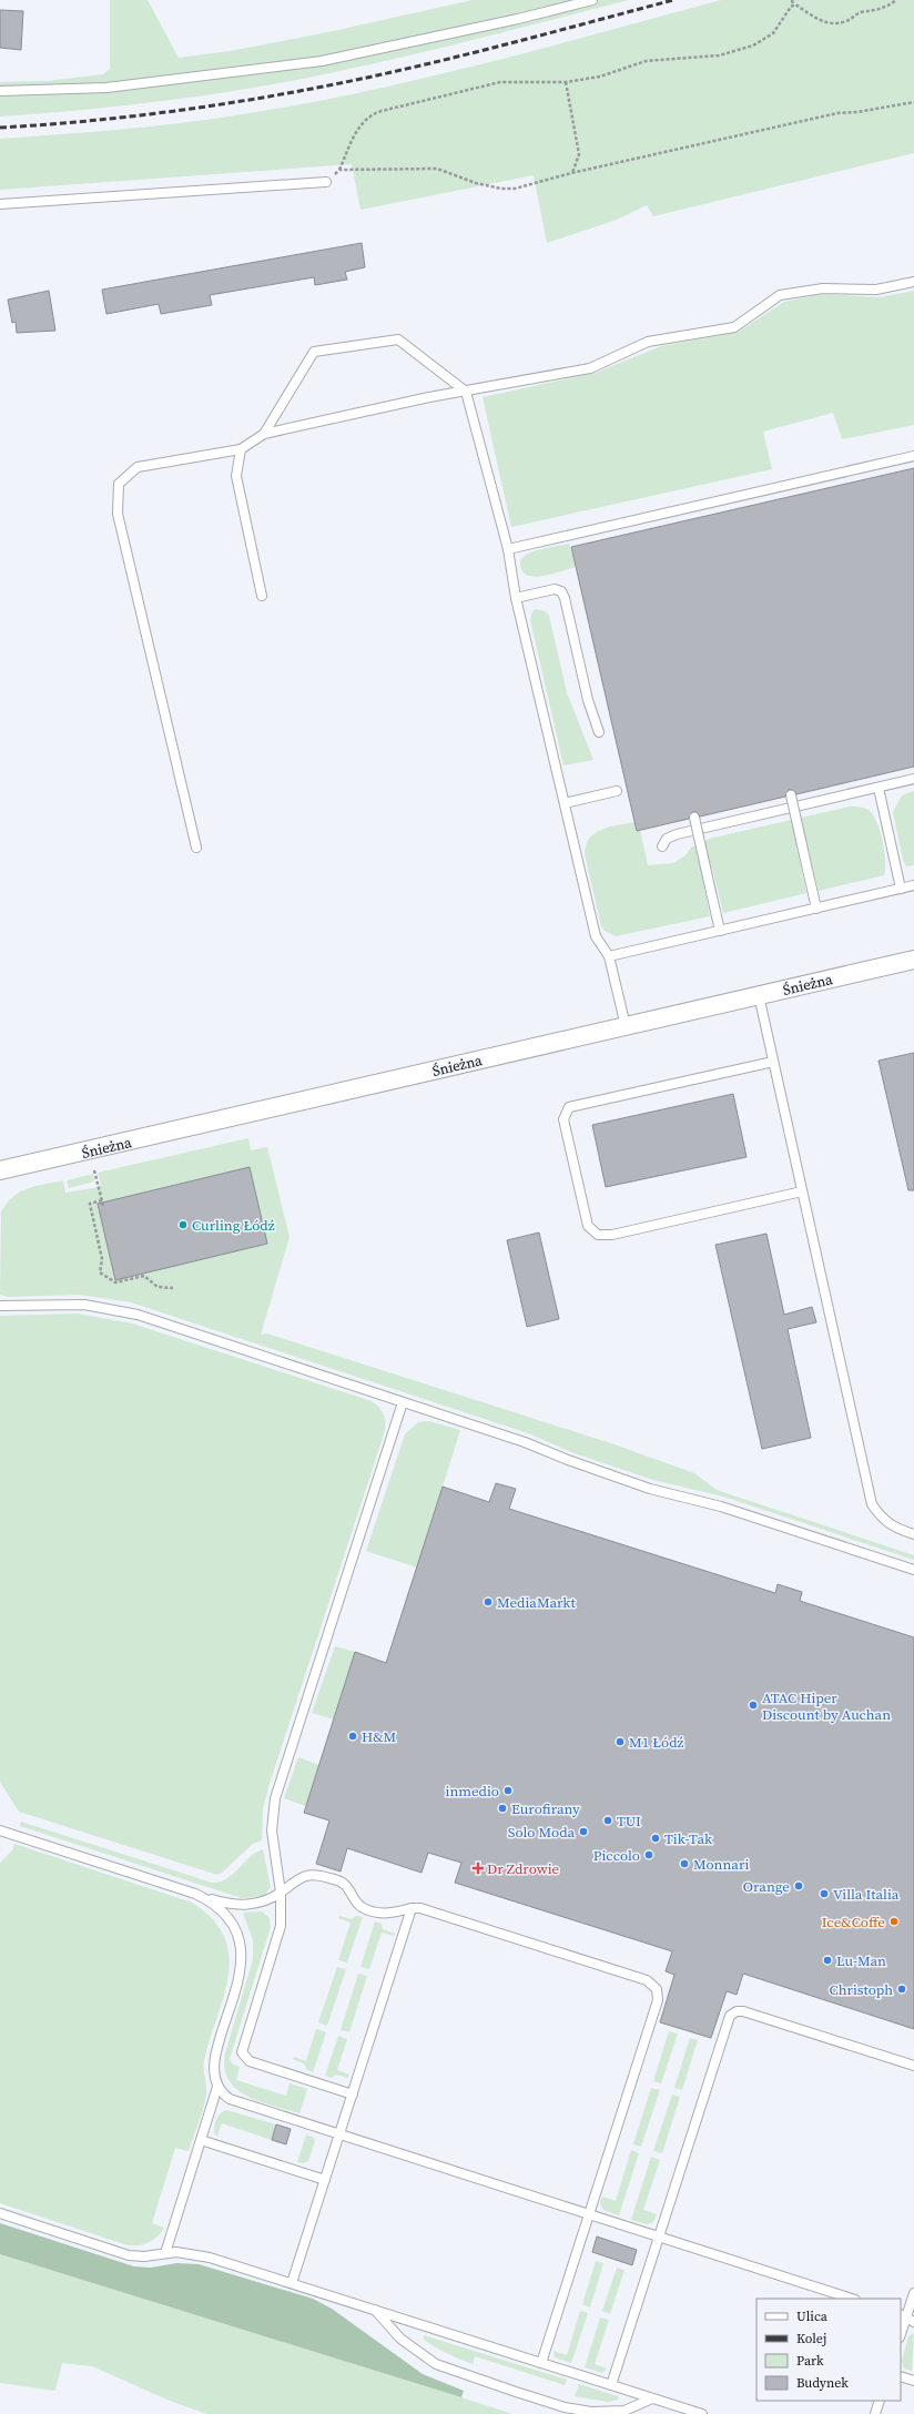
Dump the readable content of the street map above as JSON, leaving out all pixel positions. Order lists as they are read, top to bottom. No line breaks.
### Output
{"streets":{"street":["Śnieżna"]},"places":{"other":["Curling Łódź","MediaMarkt","ATAC Hiper Discount by Auchan","H&M","M1 Łódź","inmedio","Eurofirany","TUI","Solo Moda","Tik-Tak","Piccolo","Monnari","Orange","Villa Italia","Ice&Coffe","Lu-Man","Christoph"],"health":["Dr Zdrowie"]},"legend":["Ulica","Kolej","Park","Budynek"]}
